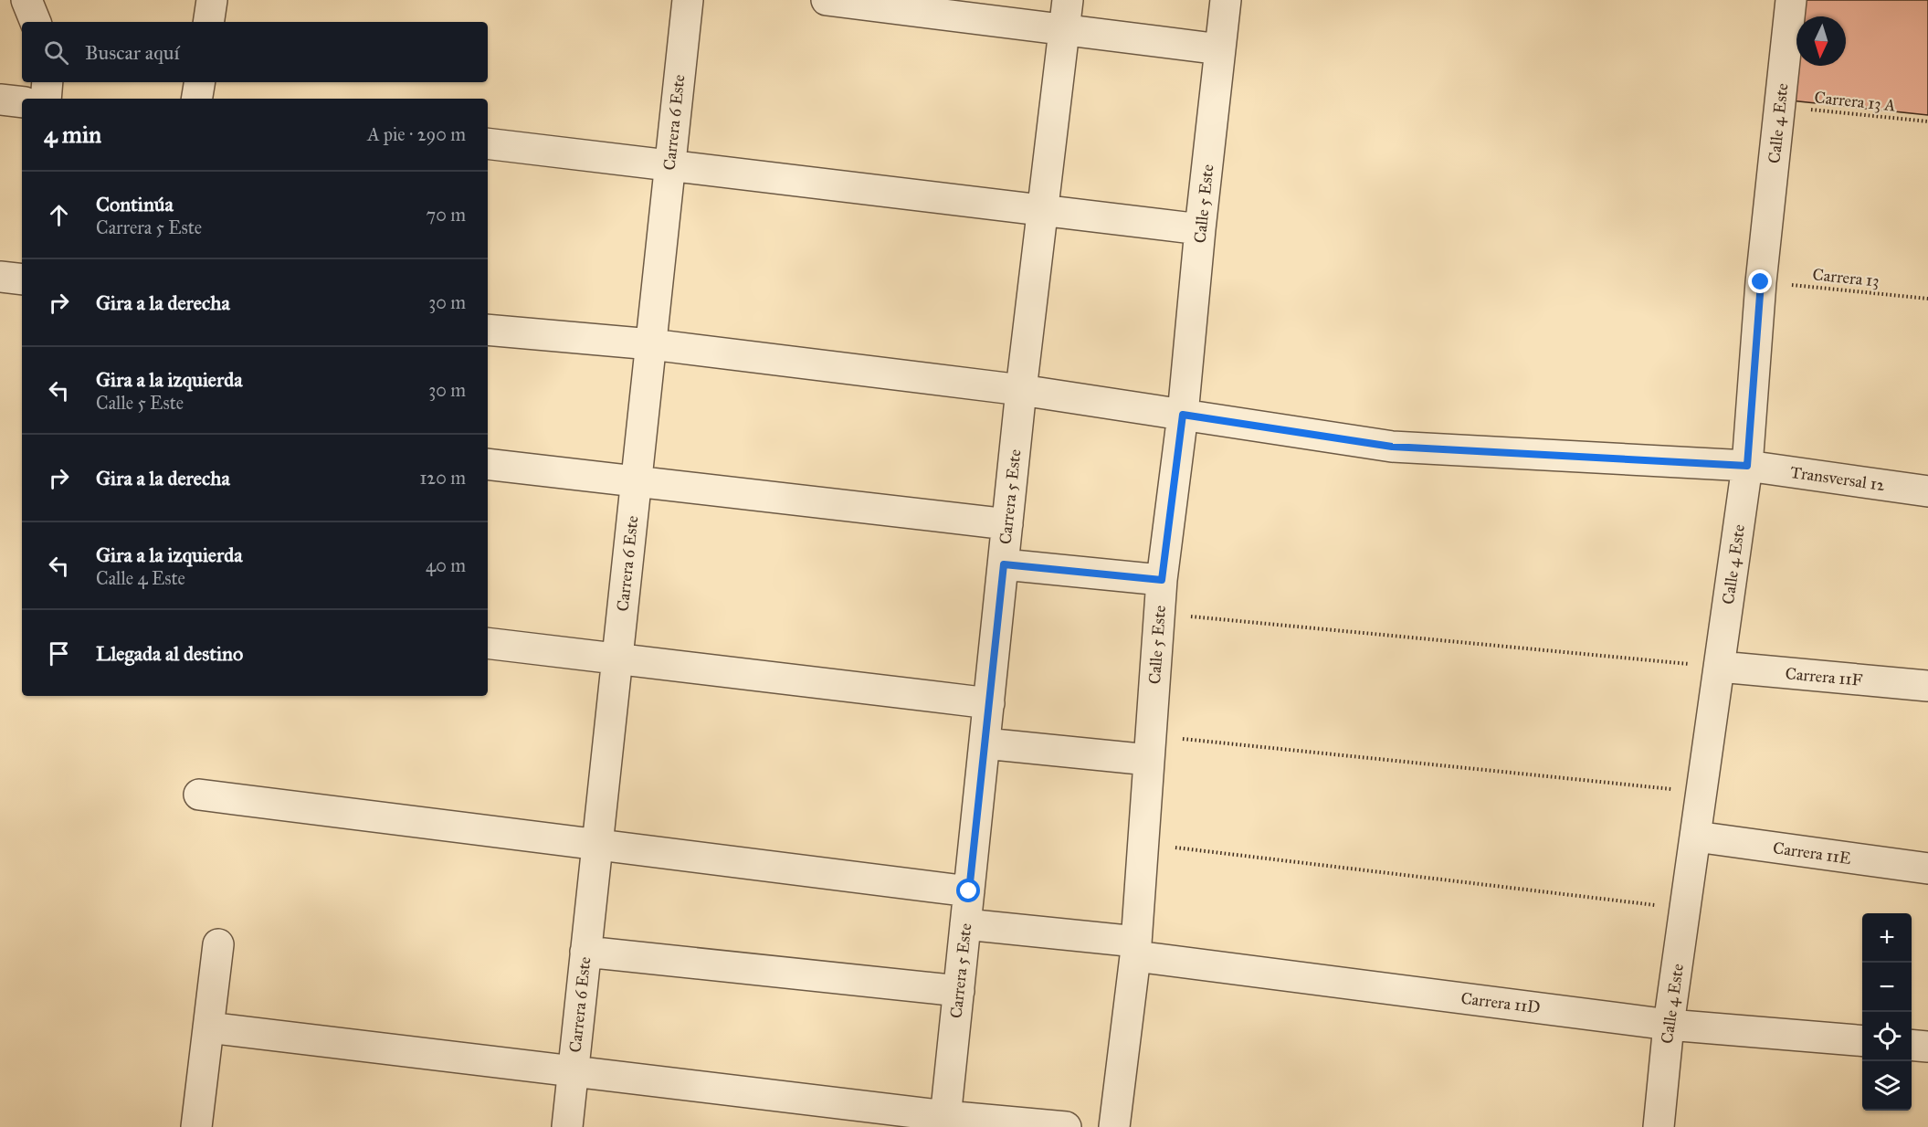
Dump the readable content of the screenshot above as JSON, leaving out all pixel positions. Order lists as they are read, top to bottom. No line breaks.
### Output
{"streets":{"street":["Carrera 6 Este","Calle 4 Este","Calle 5 Este","Transversal 12","Carrera 5 Este","Carrera 11F","Carrera 11E","Carrera 11D"],"path":["Carrera 13 A","Carrera 13"]},"crossings":[["Carrera 13 A","Calle 4 Este"],["Carrera 6 Este","Transversal 12"],["Calle 4 Este","Carrera 13"],["Calle 4 Este","Transversal 12"],["Calle 4 Este","Carrera 11F"],["Calle 4 Este","Carrera 11E"],["Calle 4 Este","Carrera 11D"],["Calle 5 Este","Transversal 12"],["Calle 5 Este","Carrera 11D"],["Transversal 12","Carrera 5 Este"],["Carrera 5 Este","Carrera 11D"]],"north":"bottom","page":{"search":"Buscar aquí","heading":["4 min","A pie · 290 m"],"list":[["Continúa","Carrera 5 Este","70 m"],["Gira a la derecha","30 m"],["Gira a la izquierda","Calle 5 Este","30 m"],["Gira a la derecha","120 m"],["Gira a la izquierda","Calle 4 Este","40 m"],"Llegada al destino"],"map_buttons":["+","−"]}}
